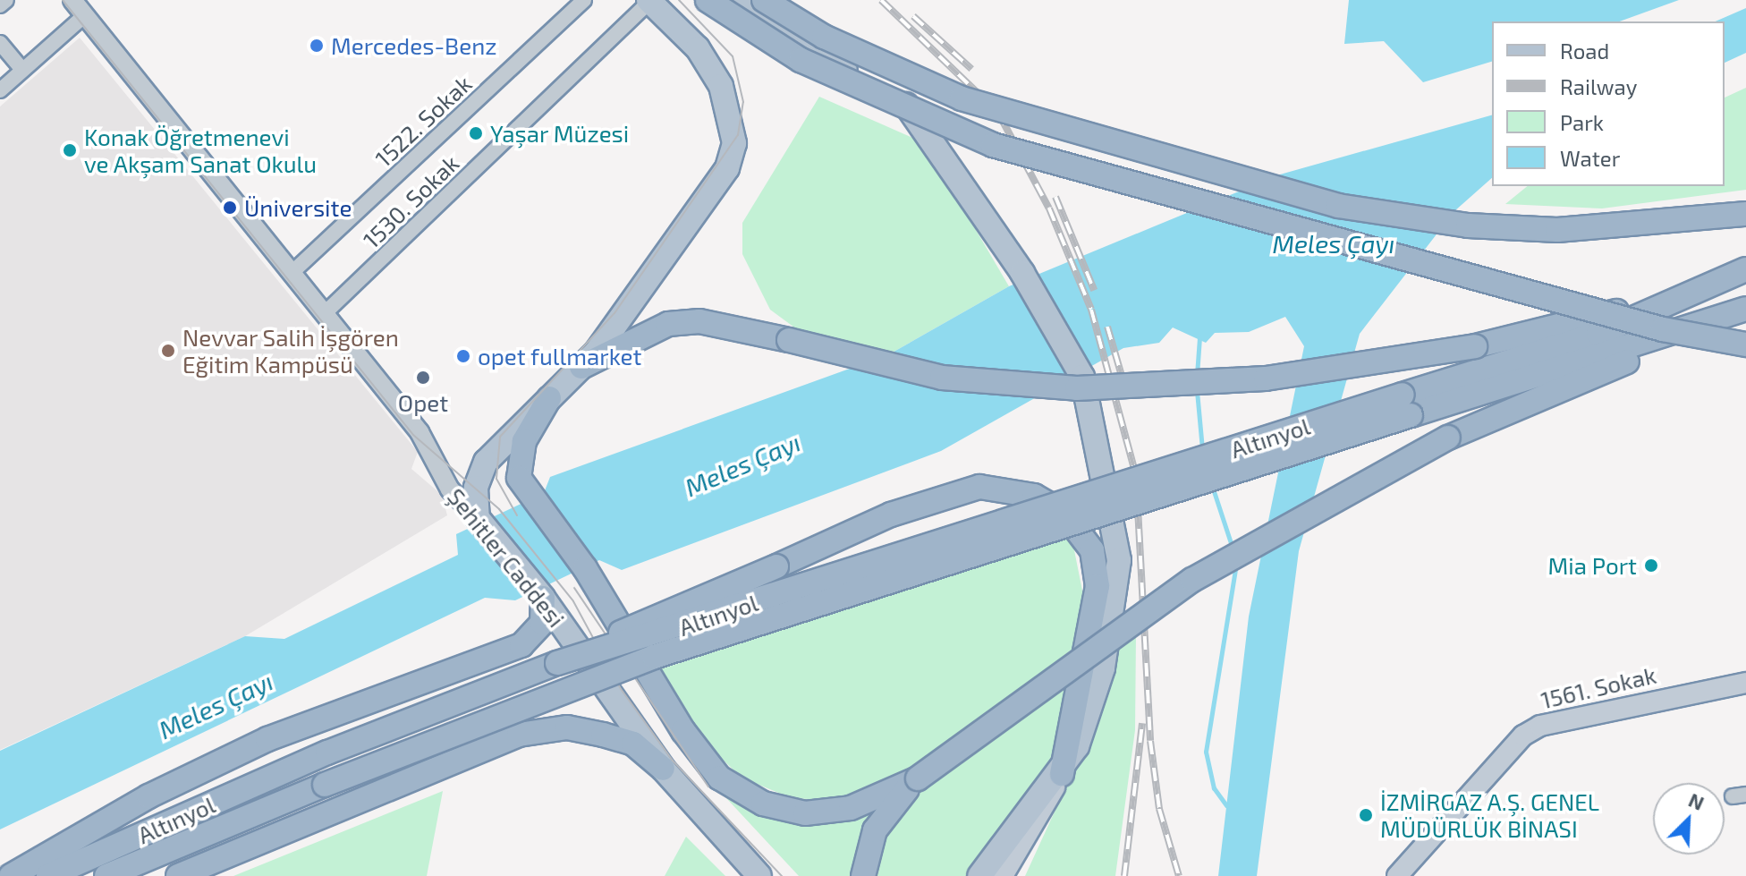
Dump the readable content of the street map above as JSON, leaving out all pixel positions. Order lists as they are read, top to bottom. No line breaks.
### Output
{"streets":{"highway":["Altınyol"],"main road":["Şehitler Caddesi","1561. Sokak"],"street":["1522. Sokak","1530. Sokak"]},"crossings":[["1522. Sokak","Şehitler Caddesi"],["1530. Sokak","Şehitler Caddesi"]],"water":["Meles Çayı"],"places":["Mercedes-Benz","Yaşar Müzesi","Konak Öğretmenevi ve Akşam Sanat Okulu","Üniversite","Nevvar Salih İşgören Eğitim Kampüsü","opet fullmarket","Opet","Mia Port","İZMİRGAZ A.Ş. GENEL MÜDÜRLÜK BİNASI"],"legend":["Road","Railway","Park","Water"],"north":"top right"}
